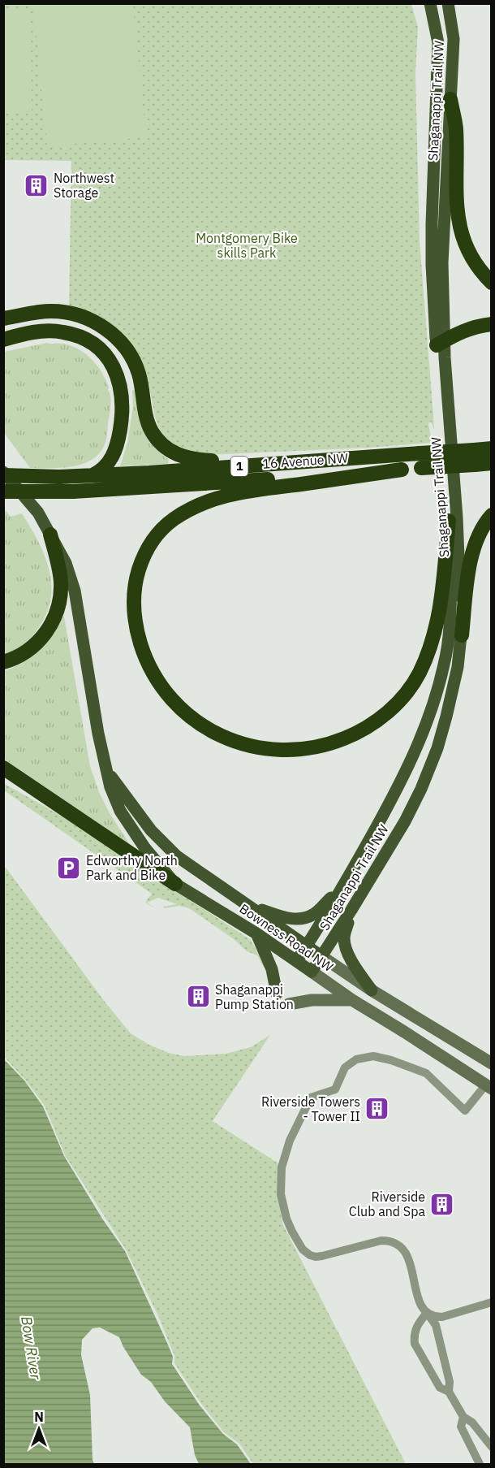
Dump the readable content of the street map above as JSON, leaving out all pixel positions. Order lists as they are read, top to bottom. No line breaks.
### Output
{"streets":{"highway":["16 Avenue NW","1"],"main road":["Shaganappi Trail NW","Bowness Road NW"]},"crossings":[["Shaganappi Trail NW","Bowness Road NW"]],"water":["Bow River"],"parks":["Montgomery Bike skills Park"],"places":{"building":["Northwest Storage","Shaganappi Pump Station","Riverside Towers - Tower II","Riverside Club and Spa"],"parking":["Edworthy North Park and Bike"]},"north":"top"}
